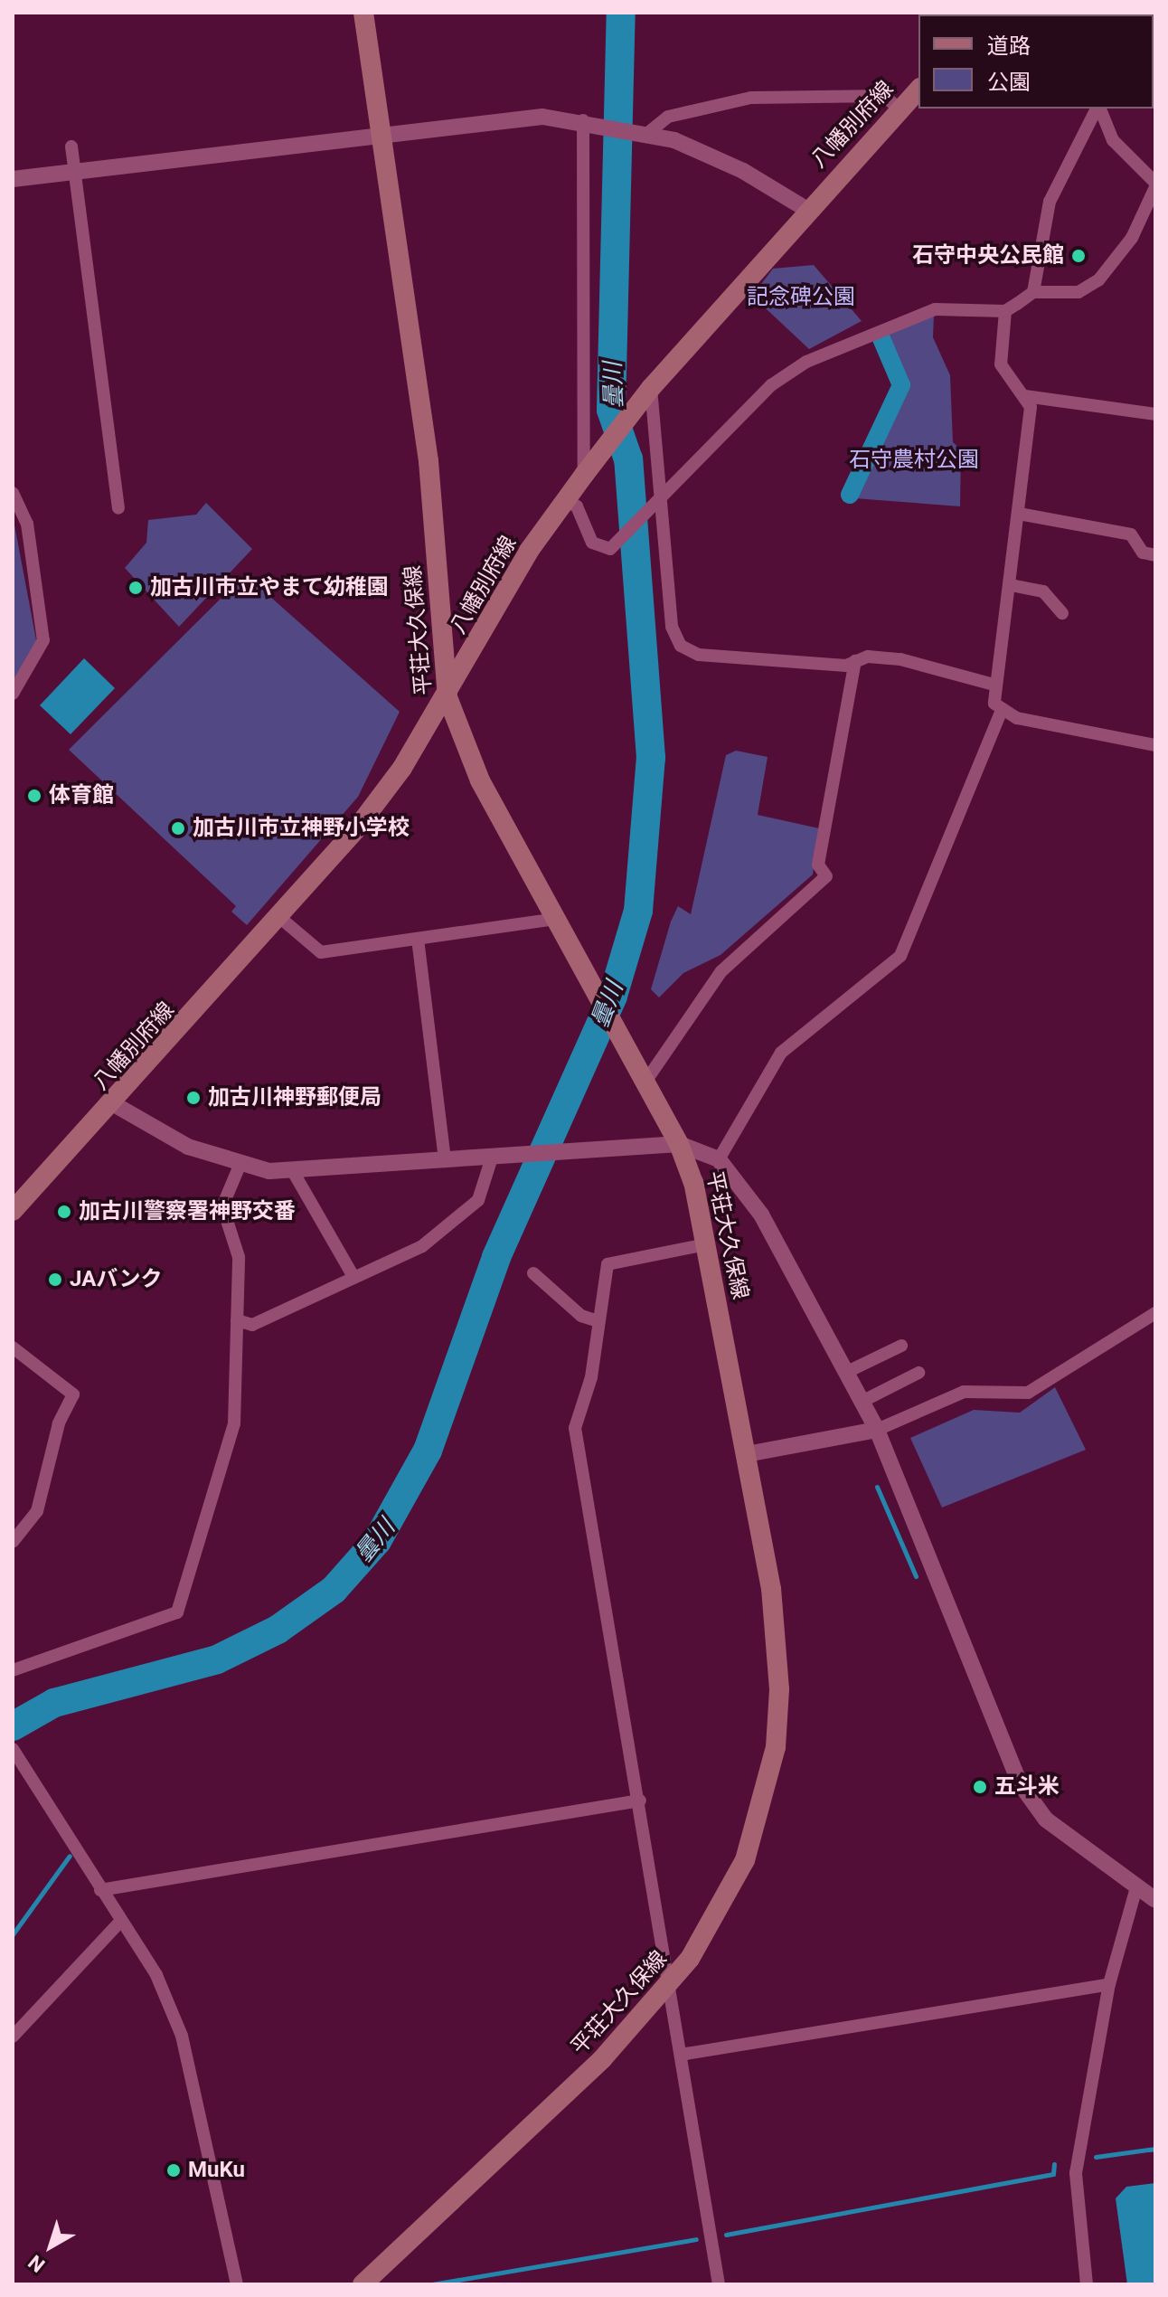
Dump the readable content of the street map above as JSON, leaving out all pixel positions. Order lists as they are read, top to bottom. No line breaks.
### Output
{"streets":{"main road":["八幡別府線","平荘大久保線"]},"crossings":[["八幡別府線","平荘大久保線"]],"water":["曇川"],"parks":["記念碑公園","石守農村公園"],"places":["石守中央公民館","加古川市立やまて幼稚園","体育館","加古川市立神野小学校","加古川神野郵便局","加古川警察署神野交番","JAバンク","五斗米","MuKu"],"legend":["道路","公園"],"north":"bottom left"}
